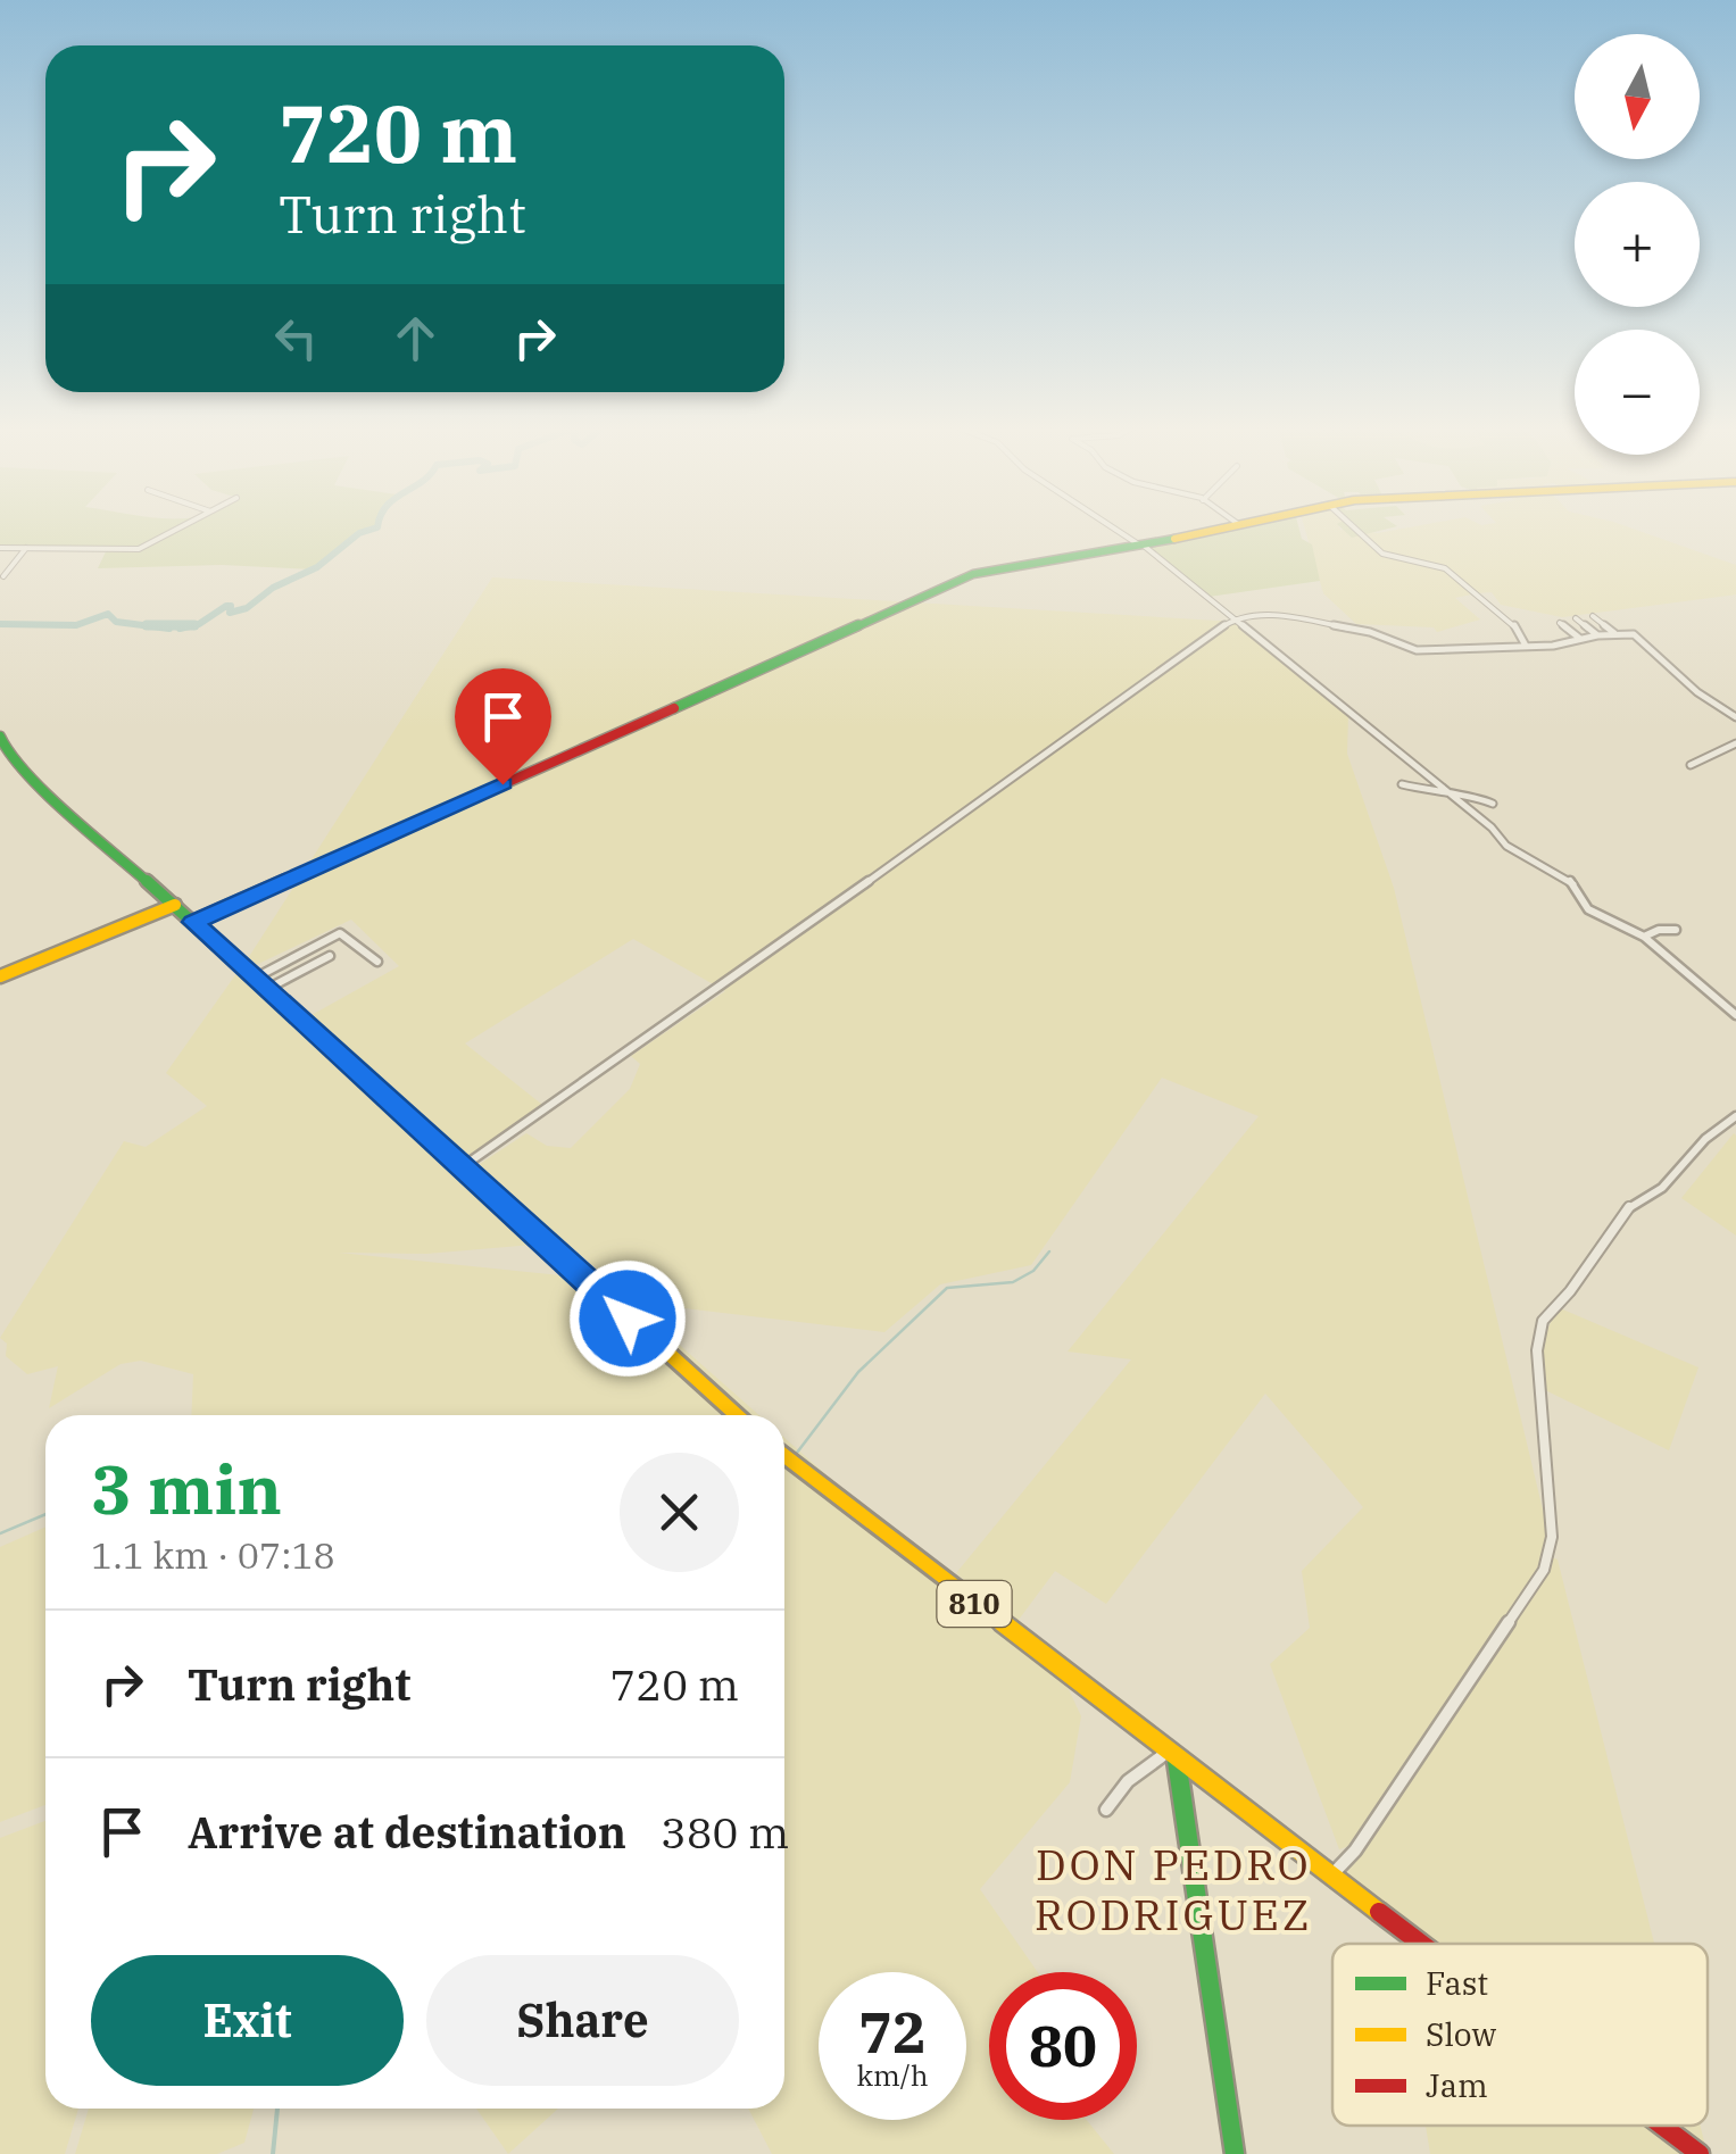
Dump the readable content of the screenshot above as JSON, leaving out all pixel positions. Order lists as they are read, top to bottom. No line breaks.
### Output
{"streets":{"main road":["810"]},"districts":["DON PEDRO RODRIGUEZ"],"legend":["Fast","Slow","Jam"],"north":"bottom","page":{"map_buttons":["+","−"],"turn":["720 m","Turn right"],"heading":["3 min","1.1 km · 07:18"],"list":[{"name":"Turn right","value":"720 m"},{"name":"Arrive at destination","value":"380 m"}],"buttons":["Exit","Share"],"speed":"72 km/h","limit":"80"}}
